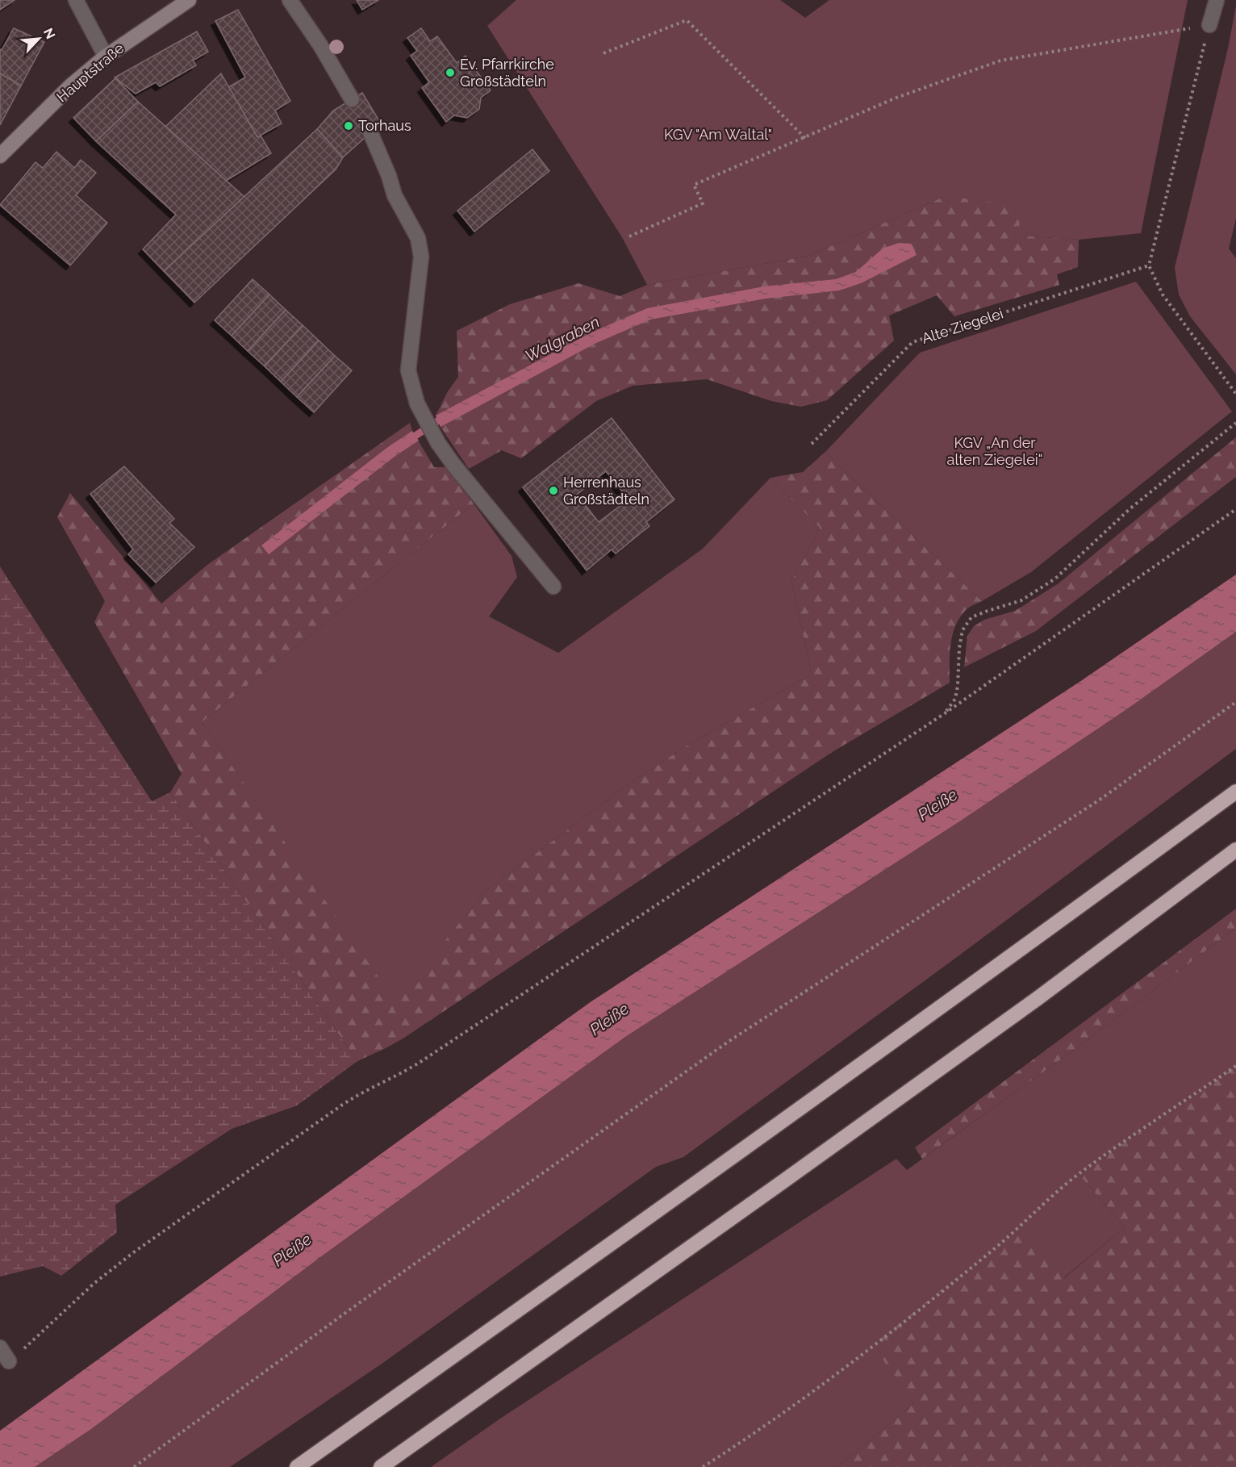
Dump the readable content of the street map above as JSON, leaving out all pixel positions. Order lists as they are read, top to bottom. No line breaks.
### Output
{"streets":{"main road":["Hauptstraße"],"path":["Alte Ziegelei"]},"water":["Walgraben","Pleiße"],"parks":["KGV \"Am Waltal\"","KGV „An der alten Ziegelei“"],"places":["Ev. Pfarrkirche Großstädteln","Torhaus","Herrenhaus Großstädteln"],"north":"top right"}
